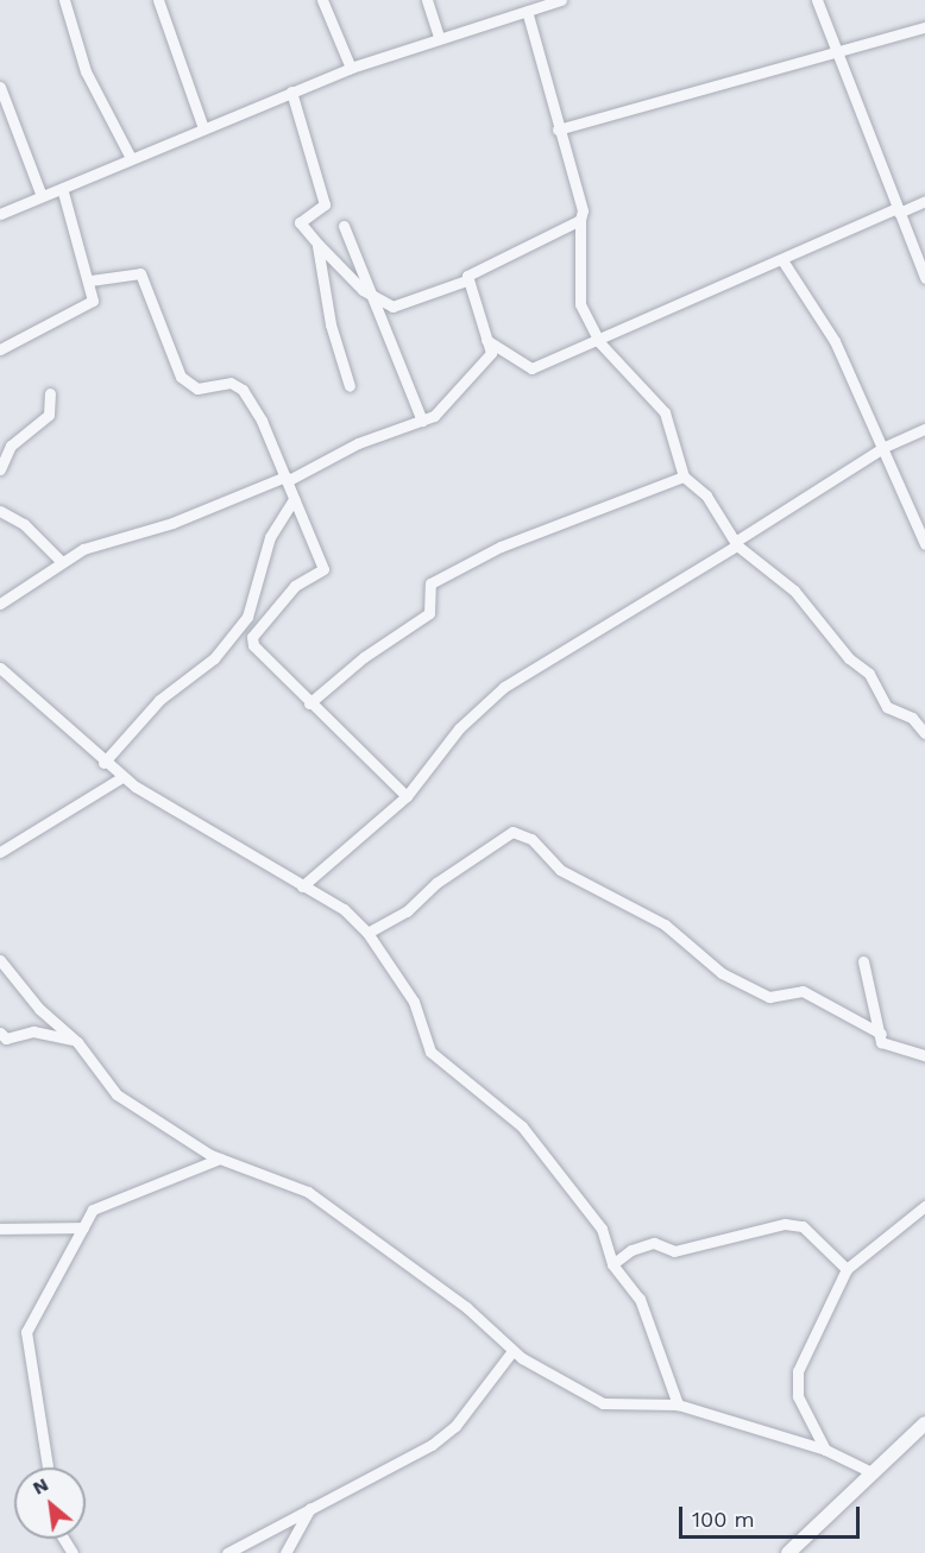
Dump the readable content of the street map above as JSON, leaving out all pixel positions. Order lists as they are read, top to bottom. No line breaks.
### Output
{"scale_bar":"100 m","north":"top left"}
